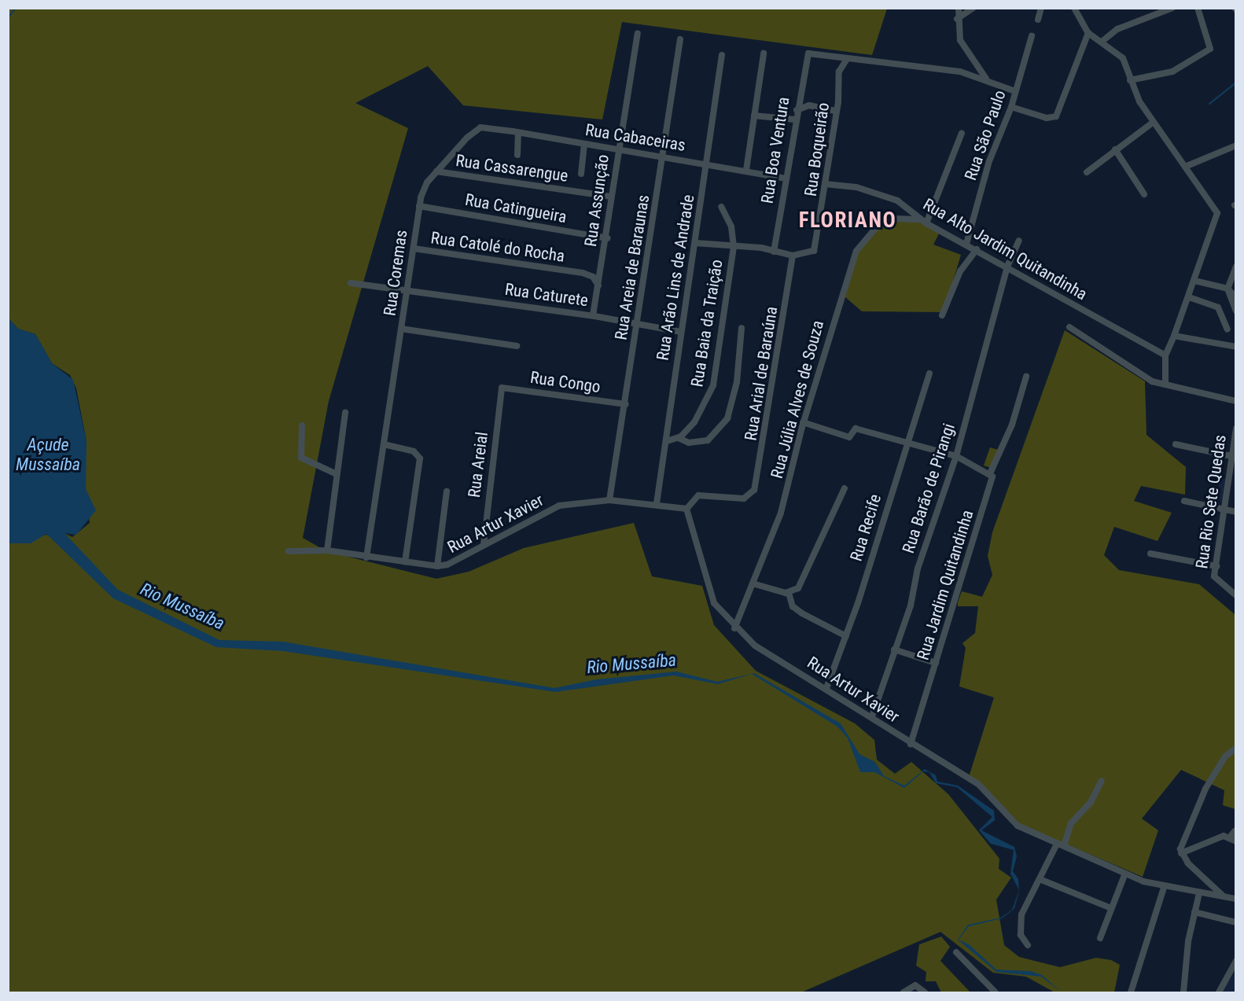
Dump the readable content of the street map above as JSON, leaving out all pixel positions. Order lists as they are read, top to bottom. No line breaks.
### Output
{"streets":{"street":["Rua São Paulo","Rua Cabaceiras","Rua Boqueirão","Rua Boa Ventura","Rua Cassarengue","Rua Assunção","Rua Catingueira","Rua Catolé do Rocha","Rua Alto Jardim Quitandinha","Rua Areia de Baraunas","Rua Coremas","Rua Arão Lins de Andrade","Rua Caturete","Rua Baia da Traição","Rua Arial de Baraúna","Rua Congo","Rua Júlia Alves de Souza","Rua Areial","Rua Barão de Pirangi","Rua Rio Sete Quedas","Rua Artur Xavier","Rua Recife","Rua Jardim Quitandinha"]},"crossings":[["Rua São Paulo","Rua Alto Jardim Quitandinha"],["Rua Cabaceiras","Rua Boa Ventura"],["Rua Cabaceiras","Rua Assunção"],["Rua Cabaceiras","Rua Areia de Baraunas"],["Rua Cabaceiras","Rua Coremas"],["Rua Cabaceiras","Rua Arão Lins de Andrade"],["Rua Boqueirão","Rua Boa Ventura"],["Rua Boqueirão","Rua Alto Jardim Quitandinha"],["Rua Boqueirão","Rua Arial de Baraúna"],["Rua Cassarengue","Rua Assunção"],["Rua Cassarengue","Rua Coremas"],["Rua Assunção","Rua Catingueira"],["Rua Assunção","Rua Catolé do Rocha"],["Rua Assunção","Rua Caturete"],["Rua Catingueira","Rua Coremas"],["Rua Catolé do Rocha","Rua Coremas"],["Rua Alto Jardim Quitandinha","Rua Júlia Alves de Souza"],["Rua Alto Jardim Quitandinha","Rua Barão de Pirangi"],["Rua Areia de Baraunas","Rua Caturete"],["Rua Areia de Baraunas","Rua Congo"],["Rua Areia de Baraunas","Rua Artur Xavier"],["Rua Coremas","Rua Caturete"],["Rua Coremas","Rua Artur Xavier"],["Rua Arão Lins de Andrade","Rua Caturete"],["Rua Arão Lins de Andrade","Rua Artur Xavier"],["Rua Arial de Baraúna","Rua Artur Xavier"],["Rua Congo","Rua Areial"],["Rua Júlia Alves de Souza","Rua Artur Xavier"],["Rua Areial","Rua Artur Xavier"],["Rua Barão de Pirangi","Rua Artur Xavier"],["Rua Artur Xavier","Rua Recife"],["Rua Artur Xavier","Rua Jardim Quitandinha"]],"districts":["FLORIANO"],"water":["Açude Mussaíba","Rio Mussaíba"]}
